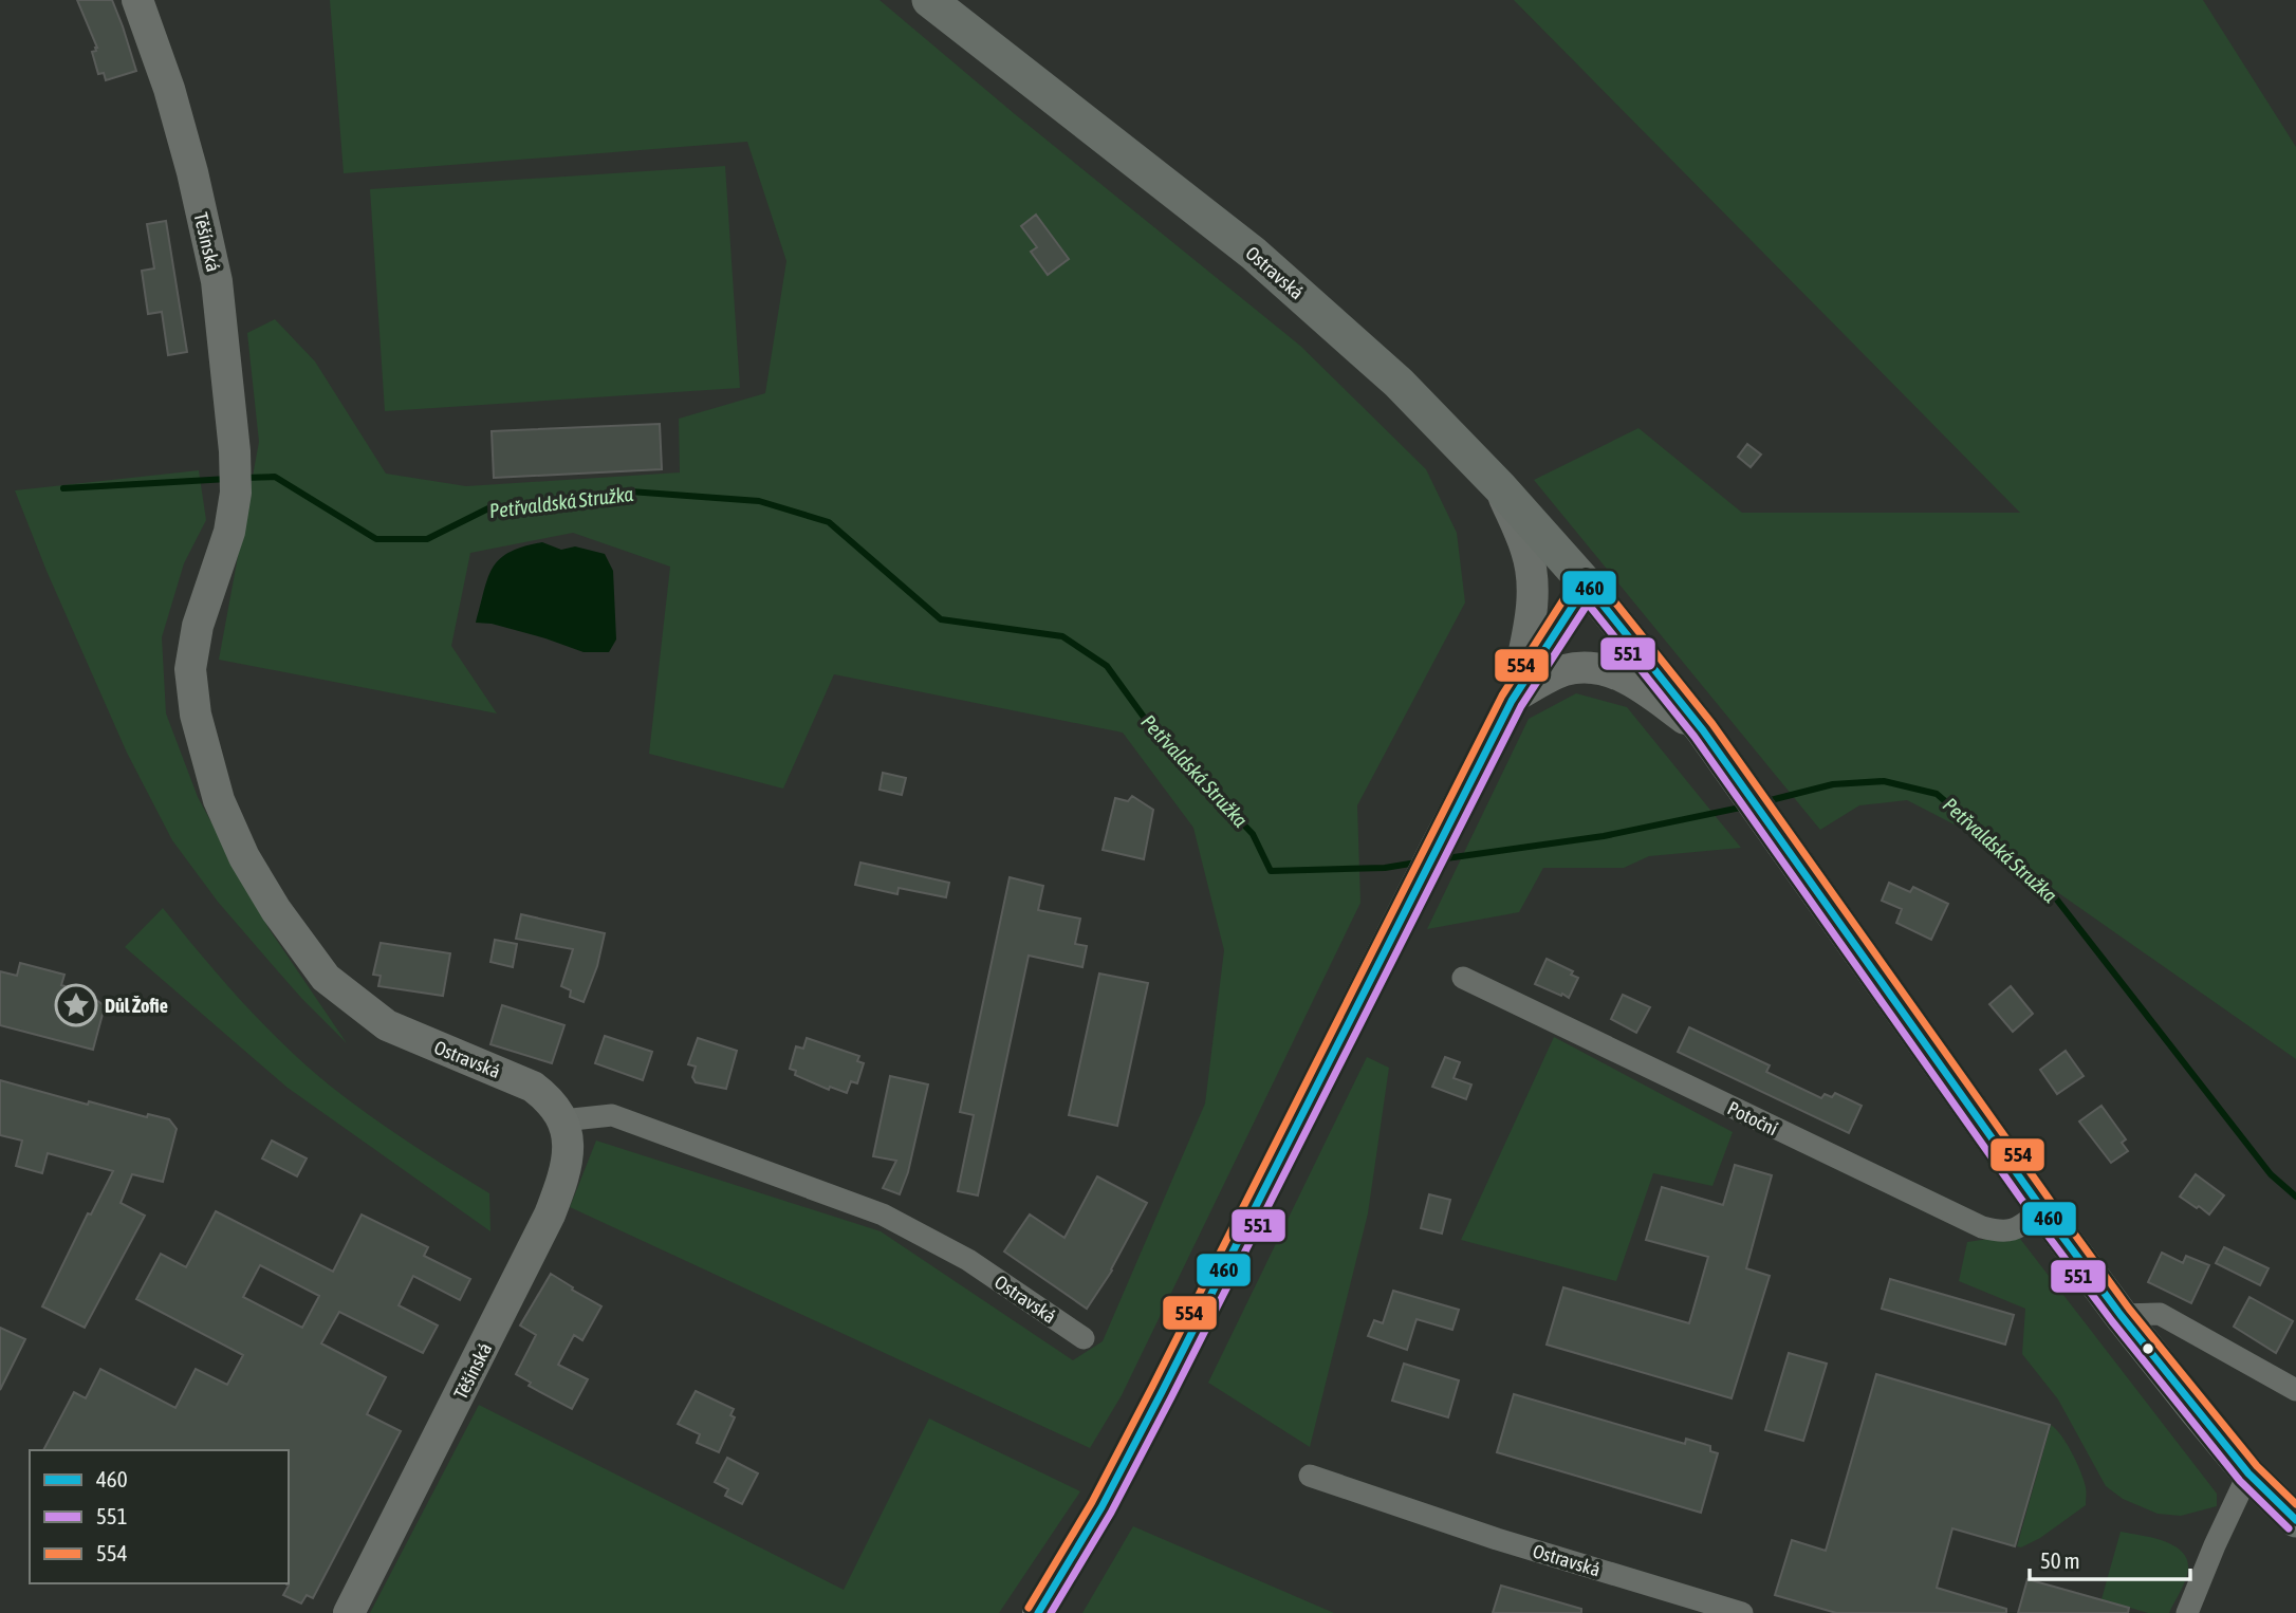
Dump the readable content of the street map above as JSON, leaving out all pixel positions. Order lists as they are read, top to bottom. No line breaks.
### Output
{"streets":{"main road":["Ostravská"],"street":["Těšínská","Potoční"]},"crossings":[["Těšínská","Ostravská"]],"water":["Petřvaldská Stružka"],"places":{"place":["Důl Žofie"]},"lines":["transit line 554","transit line 460","transit line 551"],"legend":["460","551","554"],"scale_bar":"50 m"}
